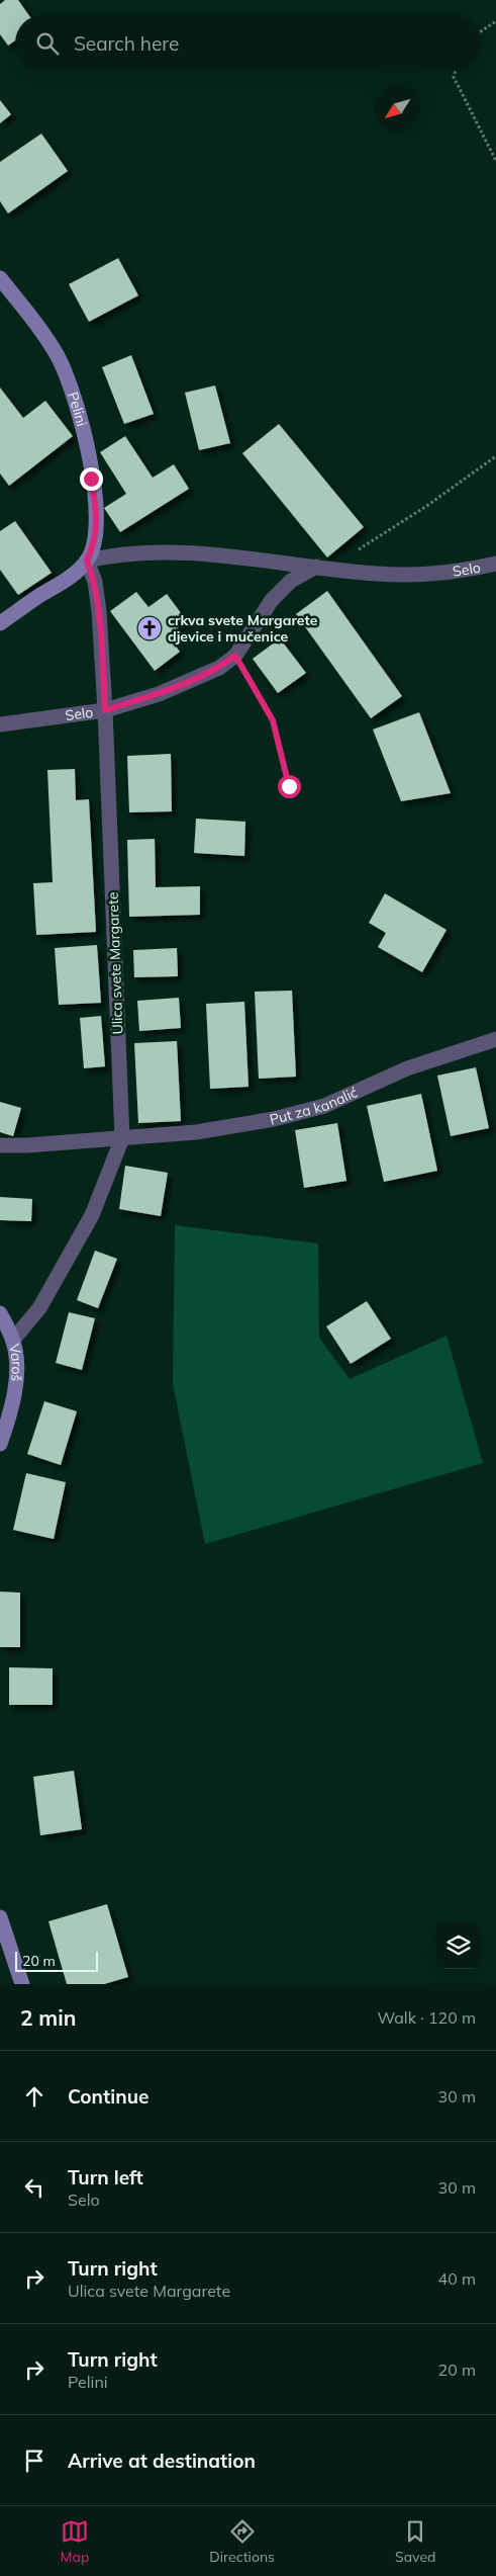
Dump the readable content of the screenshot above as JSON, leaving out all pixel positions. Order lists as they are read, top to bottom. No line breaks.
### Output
{"streets":{"main road":["Pelini","Selo","Varoš"],"street":["Ulica svete Margarete","Put za kanalić"]},"crossings":[["Pelini","Selo"],["Pelini","Ulica svete Margarete"],["Selo","Ulica svete Margarete"],["Ulica svete Margarete","Put za kanalić"],["Ulica svete Margarete","Varoš"]],"places":{"church":["crkva svete Margarete djevice i mučenice"]},"scale_bar":"20 m","north":"bottom left","page":{"search":"Search here","scale":"20 m","heading":["2 min","Walk · 120 m"],"list":[["Continue","30 m"],["Turn left","Selo","30 m"],["Turn right","Ulica svete Margarete","40 m"],["Turn right","Pelini","20 m"],"Arrive at destination"],"nav":["Map","Directions","Saved"]}}
